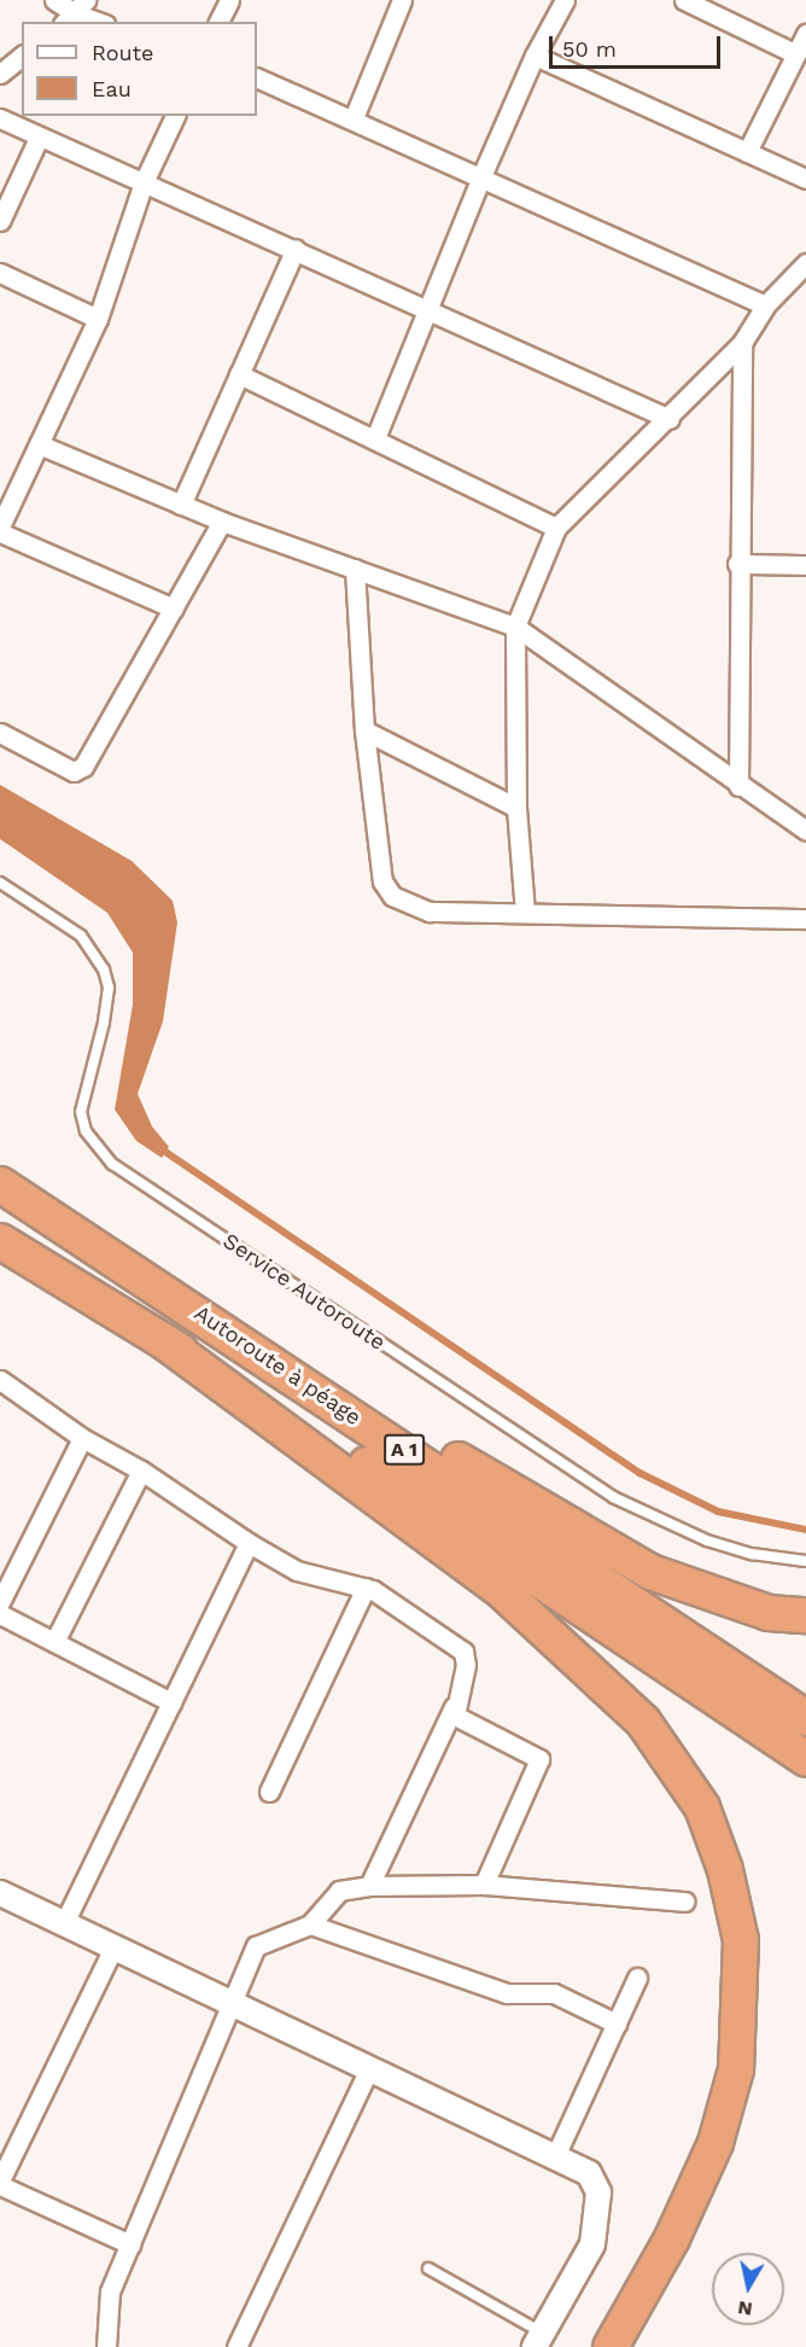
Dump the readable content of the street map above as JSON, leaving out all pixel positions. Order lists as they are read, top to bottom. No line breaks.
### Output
{"streets":{"highway":["Autoroute à péage","A 1"],"lane":["Service Autoroute"]},"legend":["Route","Eau"],"scale_bar":"50 m","north":"bottom"}
